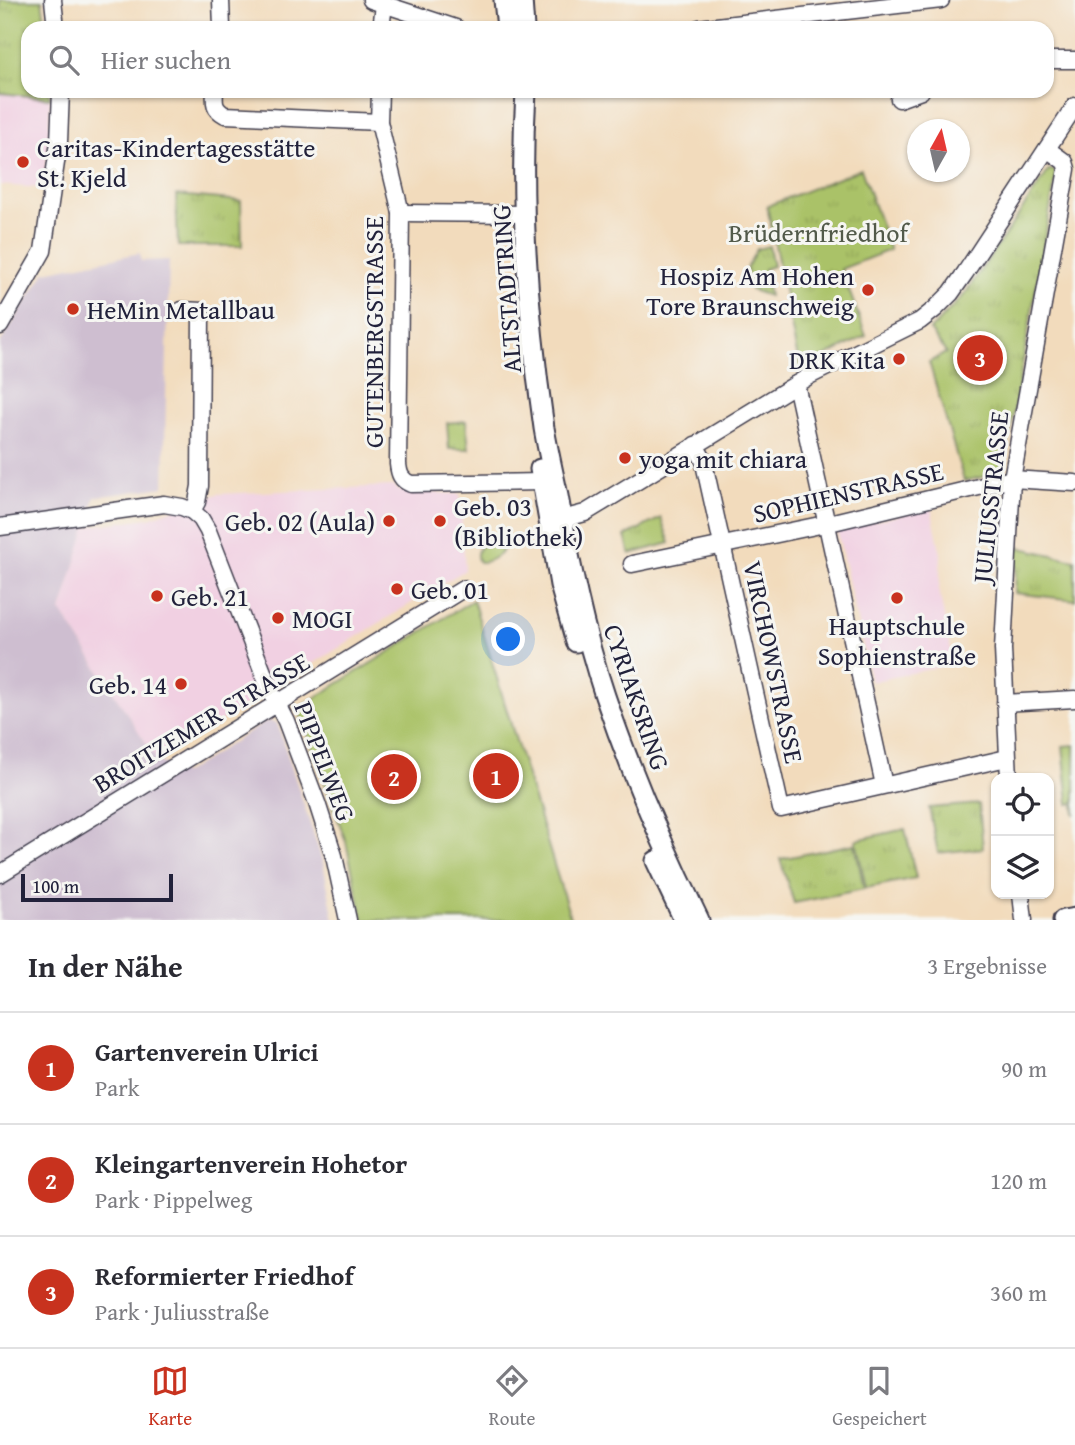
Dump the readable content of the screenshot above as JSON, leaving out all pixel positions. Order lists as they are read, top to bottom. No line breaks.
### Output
{"streets":{"main road":["ALTSTADTRING","CYRIAKSRING"],"street":["GUTENBERGSTRASSE","SOPHIENSTRASSE","JULIUSSTRASSE","VIRCHOWSTRASSE","BROITZEMER STRASSE","PIPPELWEG"]},"crossings":[["ALTSTADTRING","GUTENBERGSTRASSE"],["ALTSTADTRING","CYRIAKSRING"],["GUTENBERGSTRASSE","CYRIAKSRING"],["SOPHIENSTRASSE","JULIUSSTRASSE"],["SOPHIENSTRASSE","VIRCHOWSTRASSE"],["BROITZEMER STRASSE","PIPPELWEG"]],"parks":["Brüdernfriedhof"],"places":["Caritas-Kindertagesstätte St. Kjeld","Hospiz Am Hohen Tore Braunschweig","HeMin Metallbau","DRK Kita","yoga mit chiara","Geb. 02 (Aula)","Geb. 03 (Bibliothek)","Geb. 01","Geb. 21","Hauptschule Sophienstraße","MOGI","Geb. 14"],"scale_bar":"100 m","north":"top","page":{"search":"Hier suchen","pins":["3","1","2"],"scale":"100 m","heading":["In der Nähe","3 Ergebnisse"],"list":[{"mark":"1","name":"Gartenverein Ulrici","note":"Park","value":"90 m"},{"mark":"2","name":"Kleingartenverein Hohetor","note":"Park · Pippelweg","value":"120 m"},{"mark":"3","name":"Reformierter Friedhof","note":"Park · Juliusstraße","value":"360 m"}],"nav":["Karte","Route","Gespeichert"]}}
